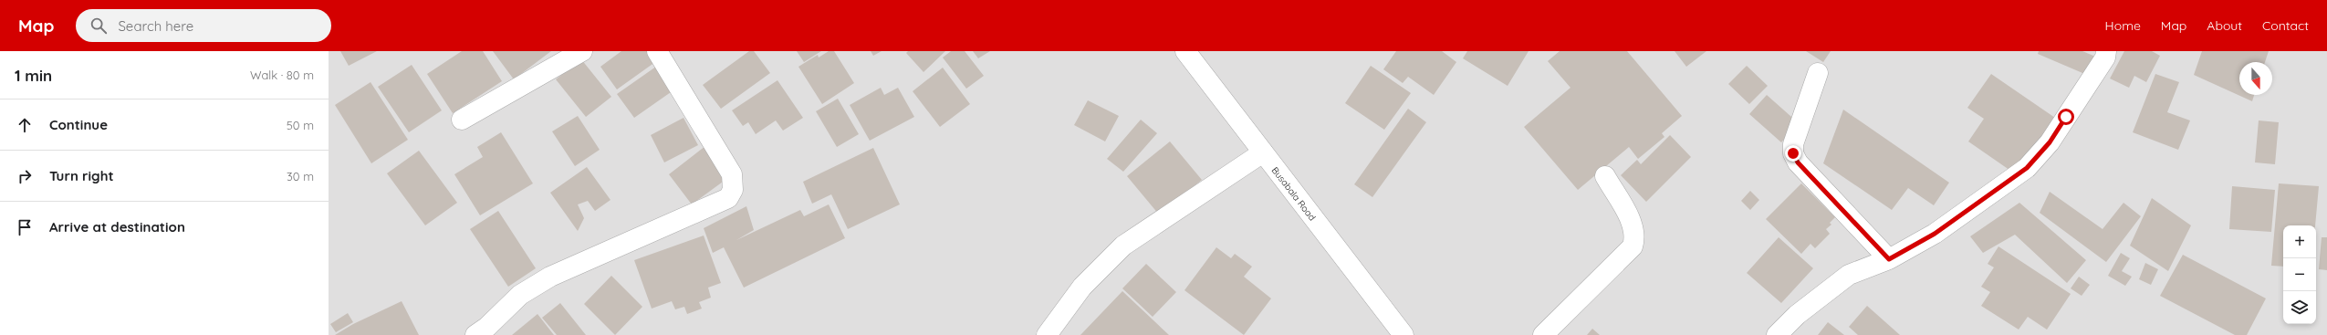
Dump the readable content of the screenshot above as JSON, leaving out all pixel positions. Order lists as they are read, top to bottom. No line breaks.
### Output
{"streets":{"street":["Busabala Road"]},"north":"bottom","page":{"header":"Map","search":"Search here","nav":["Home","Map","About","Contact"],"heading":["1 min","Walk · 80 m"],"list":[["Continue","50 m"],["Turn right","30 m"],"Arrive at destination"],"map_buttons":["+","−"]}}
